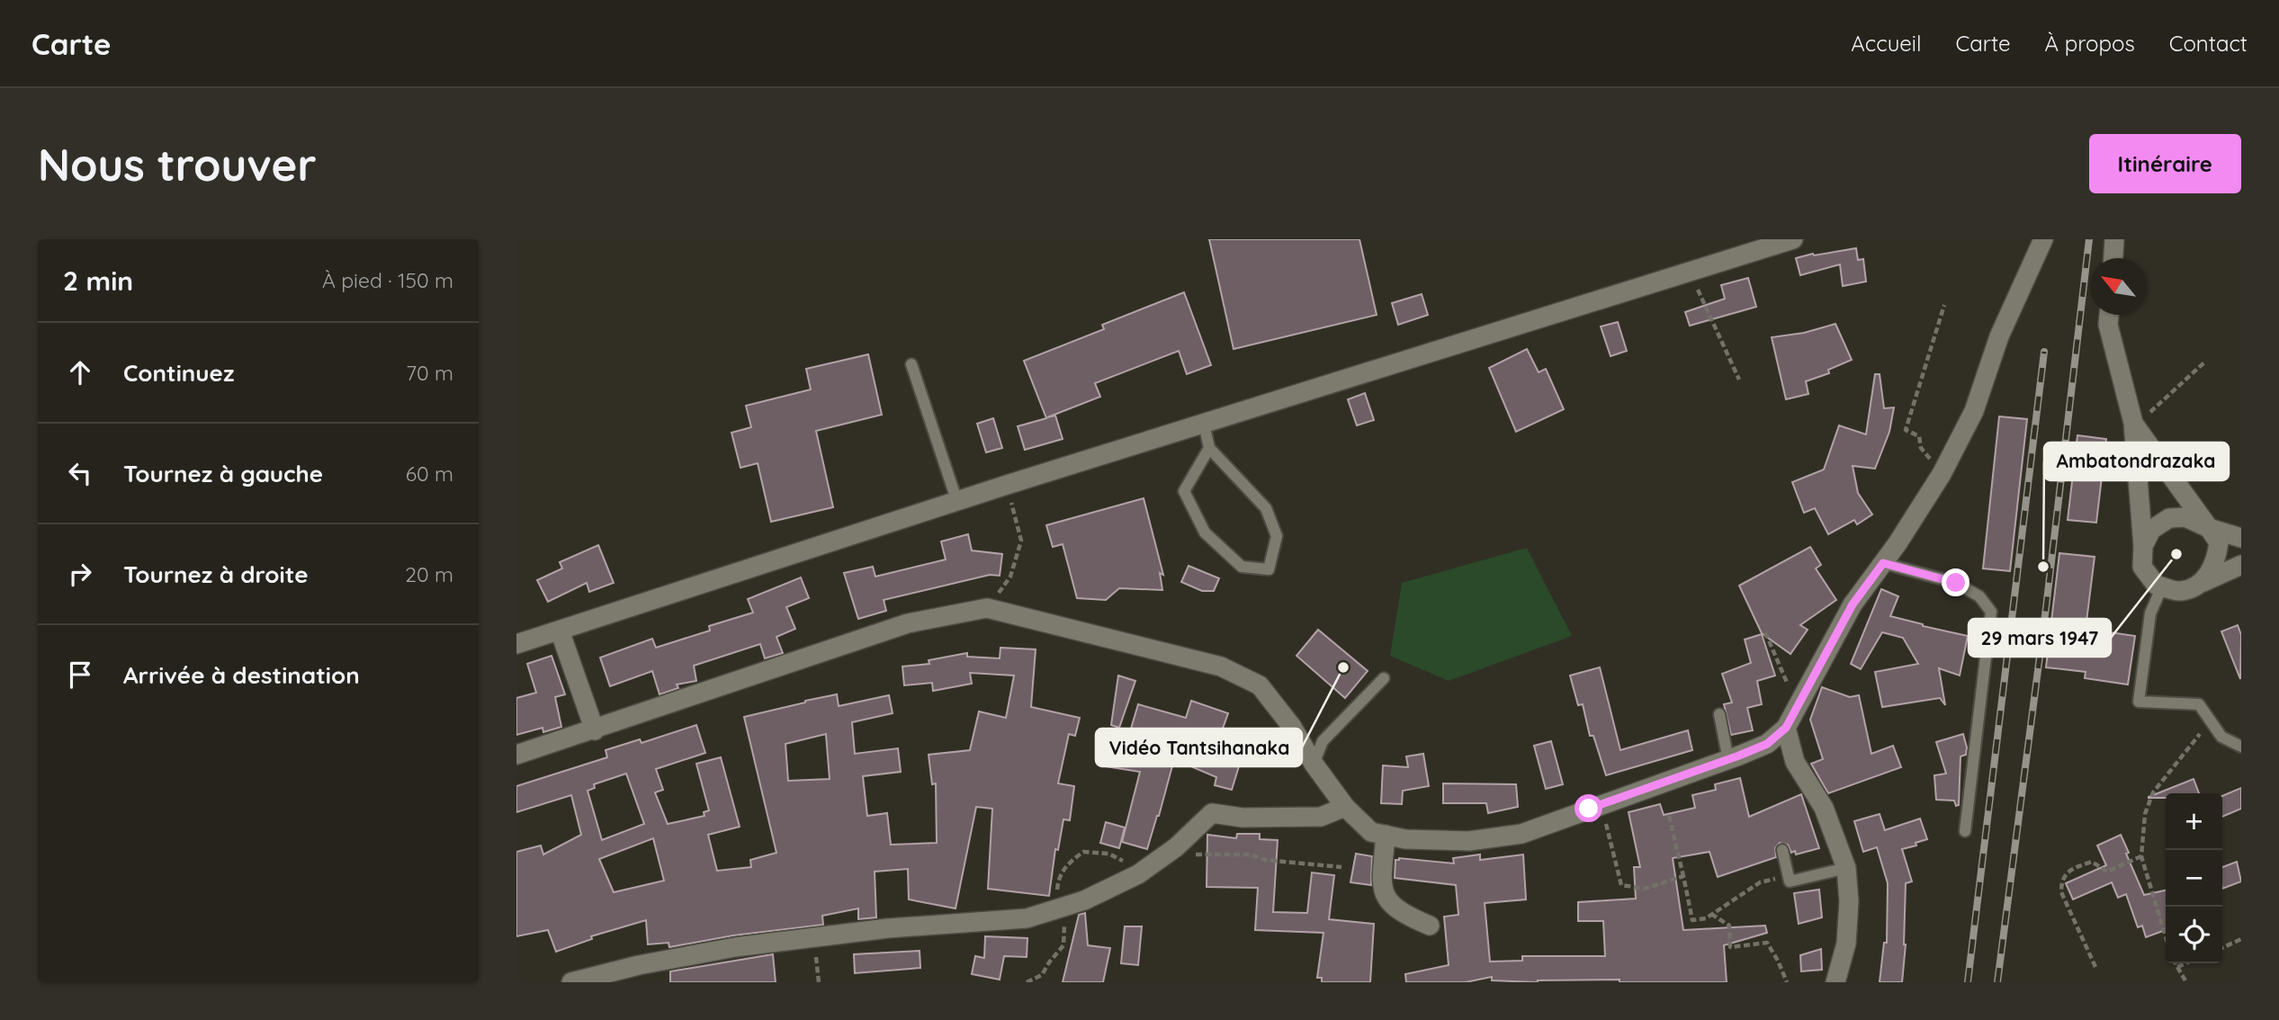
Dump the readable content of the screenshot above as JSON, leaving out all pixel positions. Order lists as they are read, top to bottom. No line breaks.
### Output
{"places":["29 mars 1947","Ambatondrazaka","Vidéo Tantsihanaka"],"north":"top left","page":{"header":"Carte","nav":["Accueil","Carte","À propos","Contact"],"buttons":"Itinéraire","title":"Nous trouver","heading":["2 min","À pied · 150 m"],"list":[["Continuez","70 m"],["Tournez à gauche","60 m"],["Tournez à droite","20 m"],"Arrivée à destination"],"map_buttons":["+","−"]}}
